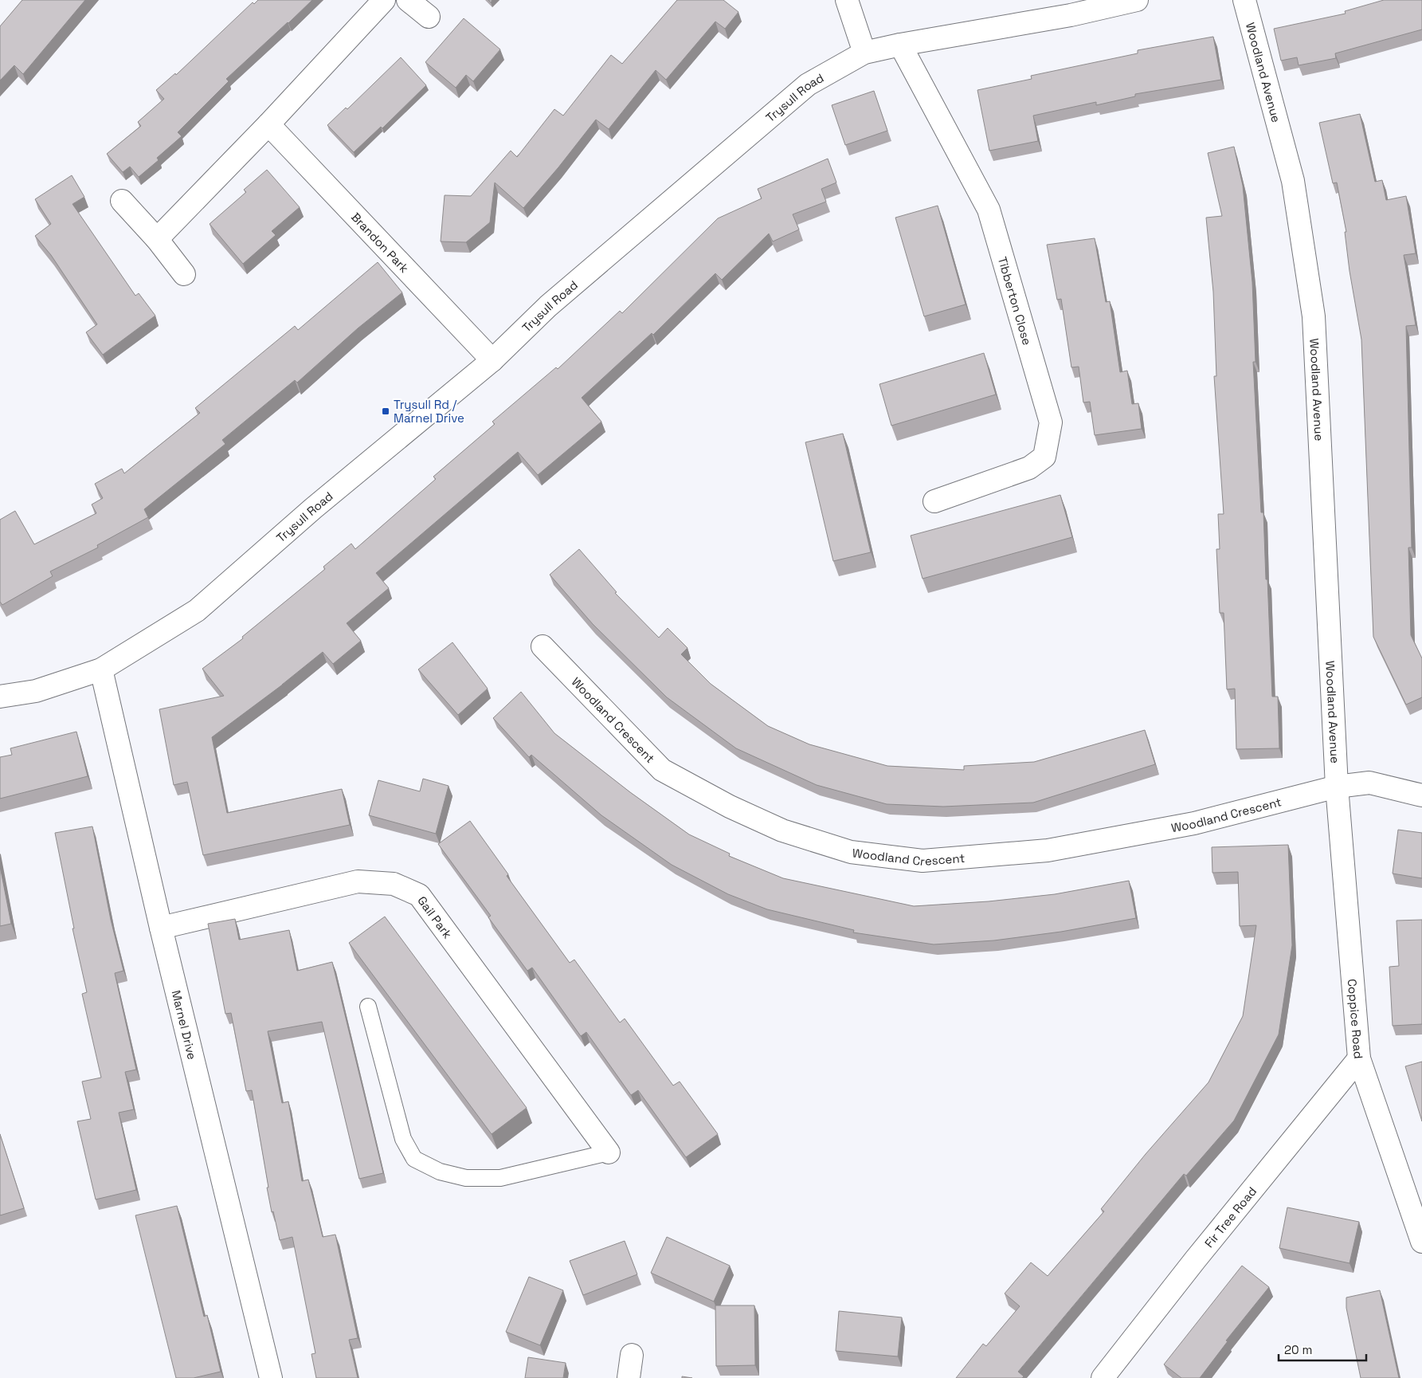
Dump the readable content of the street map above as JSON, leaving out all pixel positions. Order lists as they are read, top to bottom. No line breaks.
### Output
{"streets":{"street":["Woodland Avenue","Trysull Road","Brandon Park","Tibberton Close","Woodland Crescent","Gail Park","Coppice Road","Marnel Drive","Fir Tree Road"]},"crossings":[["Woodland Avenue","Woodland Crescent"],["Woodland Avenue","Coppice Road"],["Trysull Road","Brandon Park"],["Trysull Road","Tibberton Close"],["Trysull Road","Marnel Drive"],["Woodland Crescent","Coppice Road"],["Gail Park","Marnel Drive"],["Coppice Road","Fir Tree Road"]],"places":{"transit":["Trysull Rd / Marnel Drive"]},"scale_bar":"20 m"}
